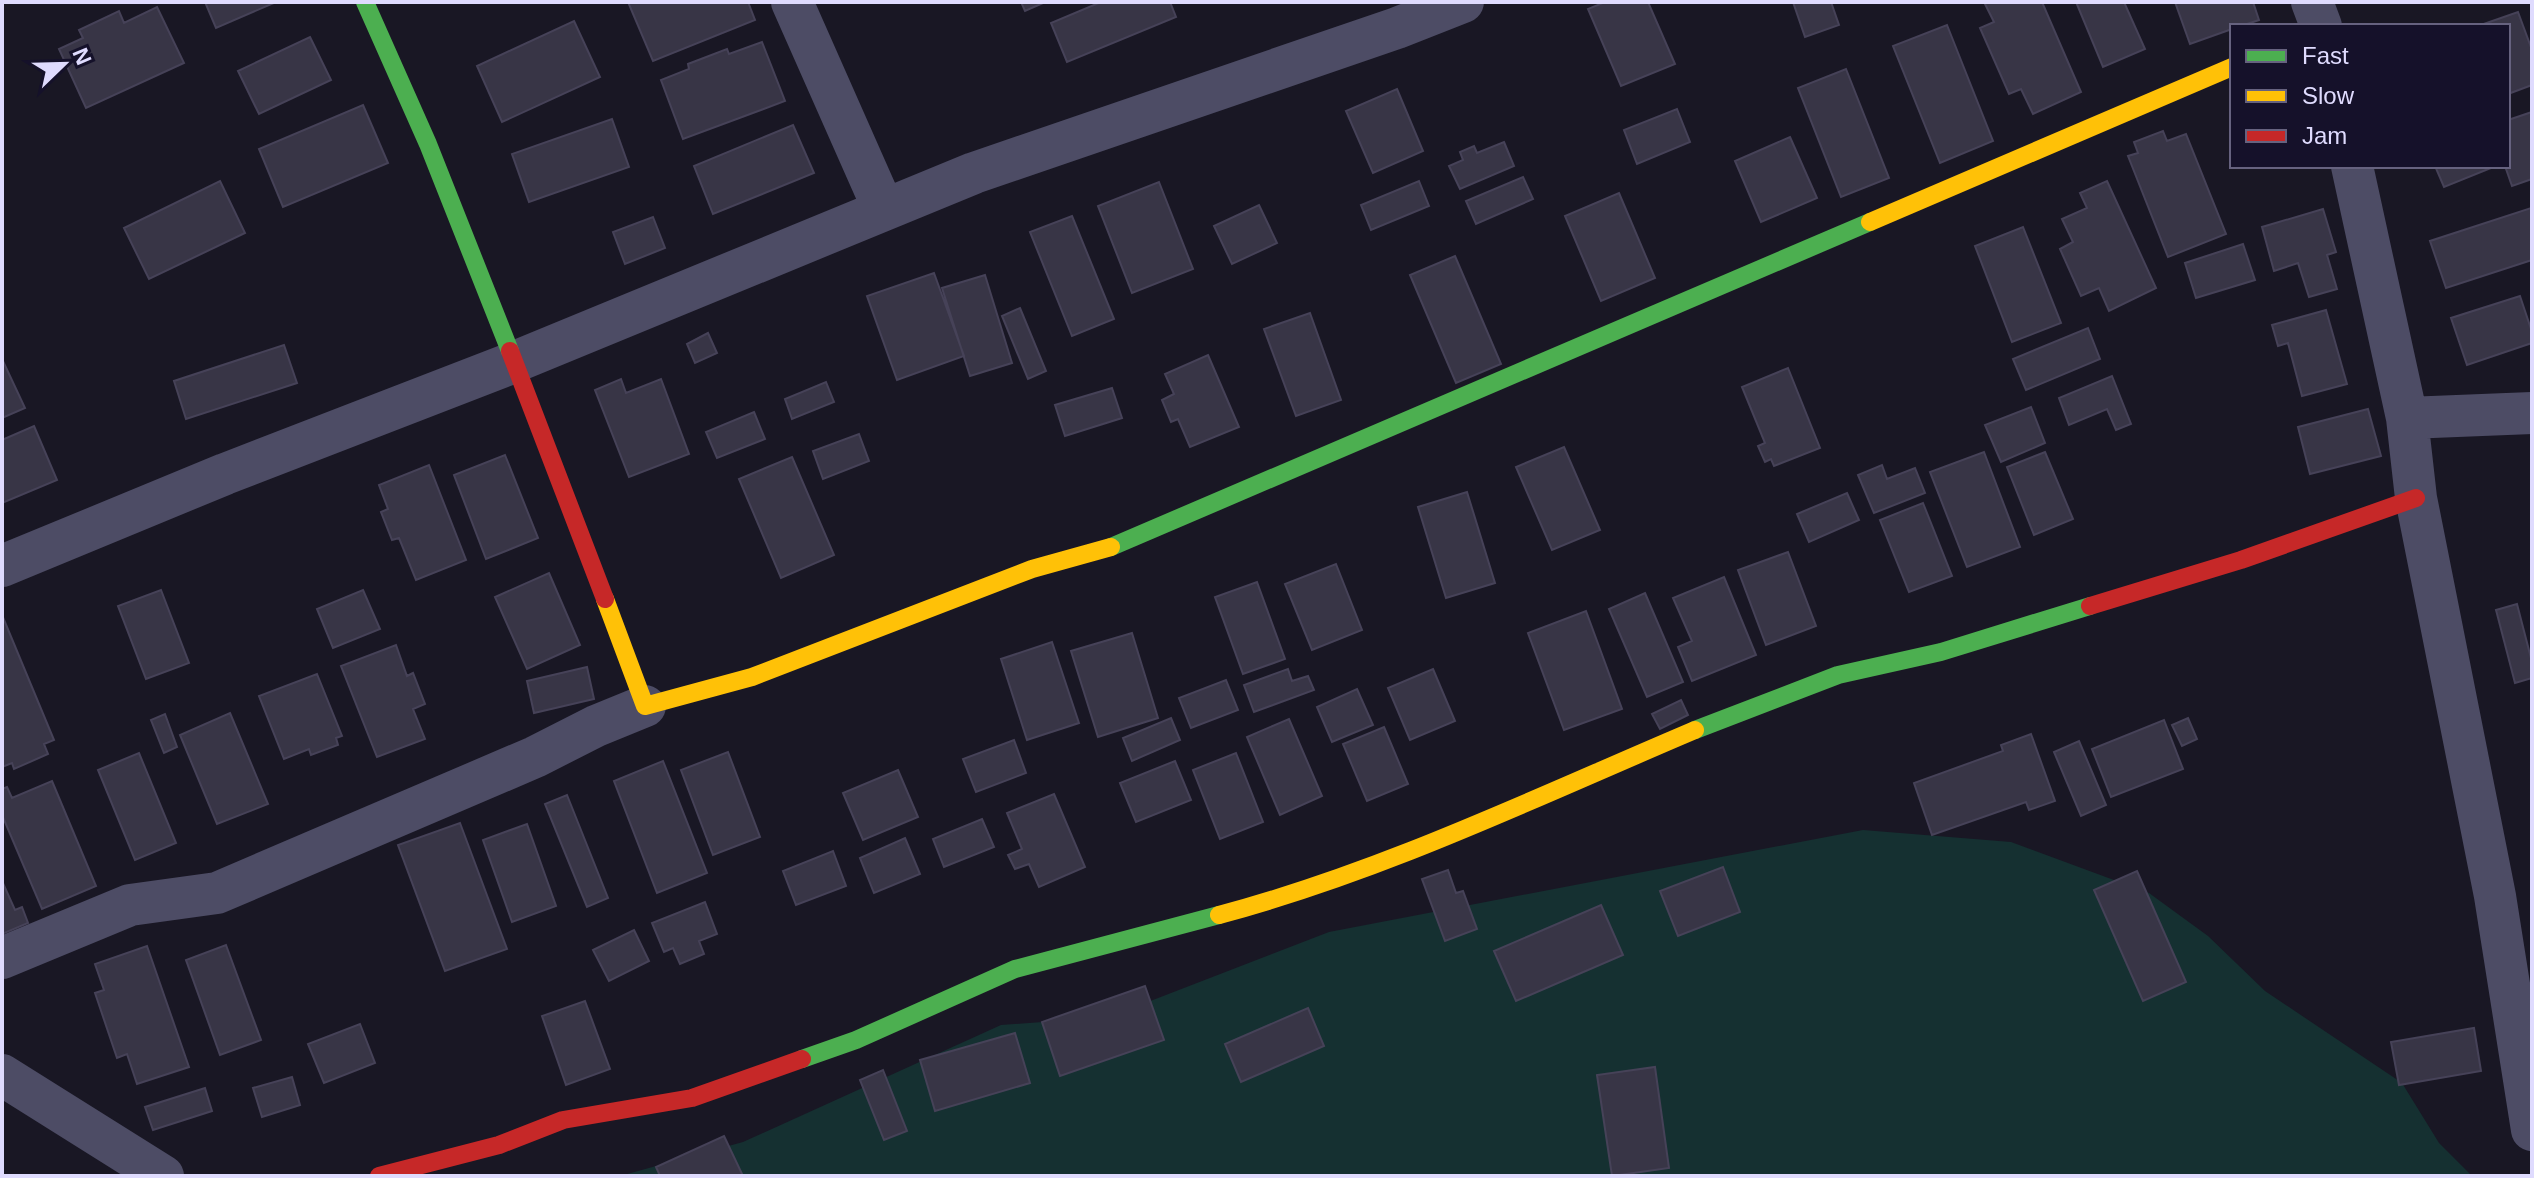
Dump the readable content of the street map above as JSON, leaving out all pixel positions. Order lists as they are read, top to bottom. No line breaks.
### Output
{"legend":["Fast","Slow","Jam"],"north":"top right"}
